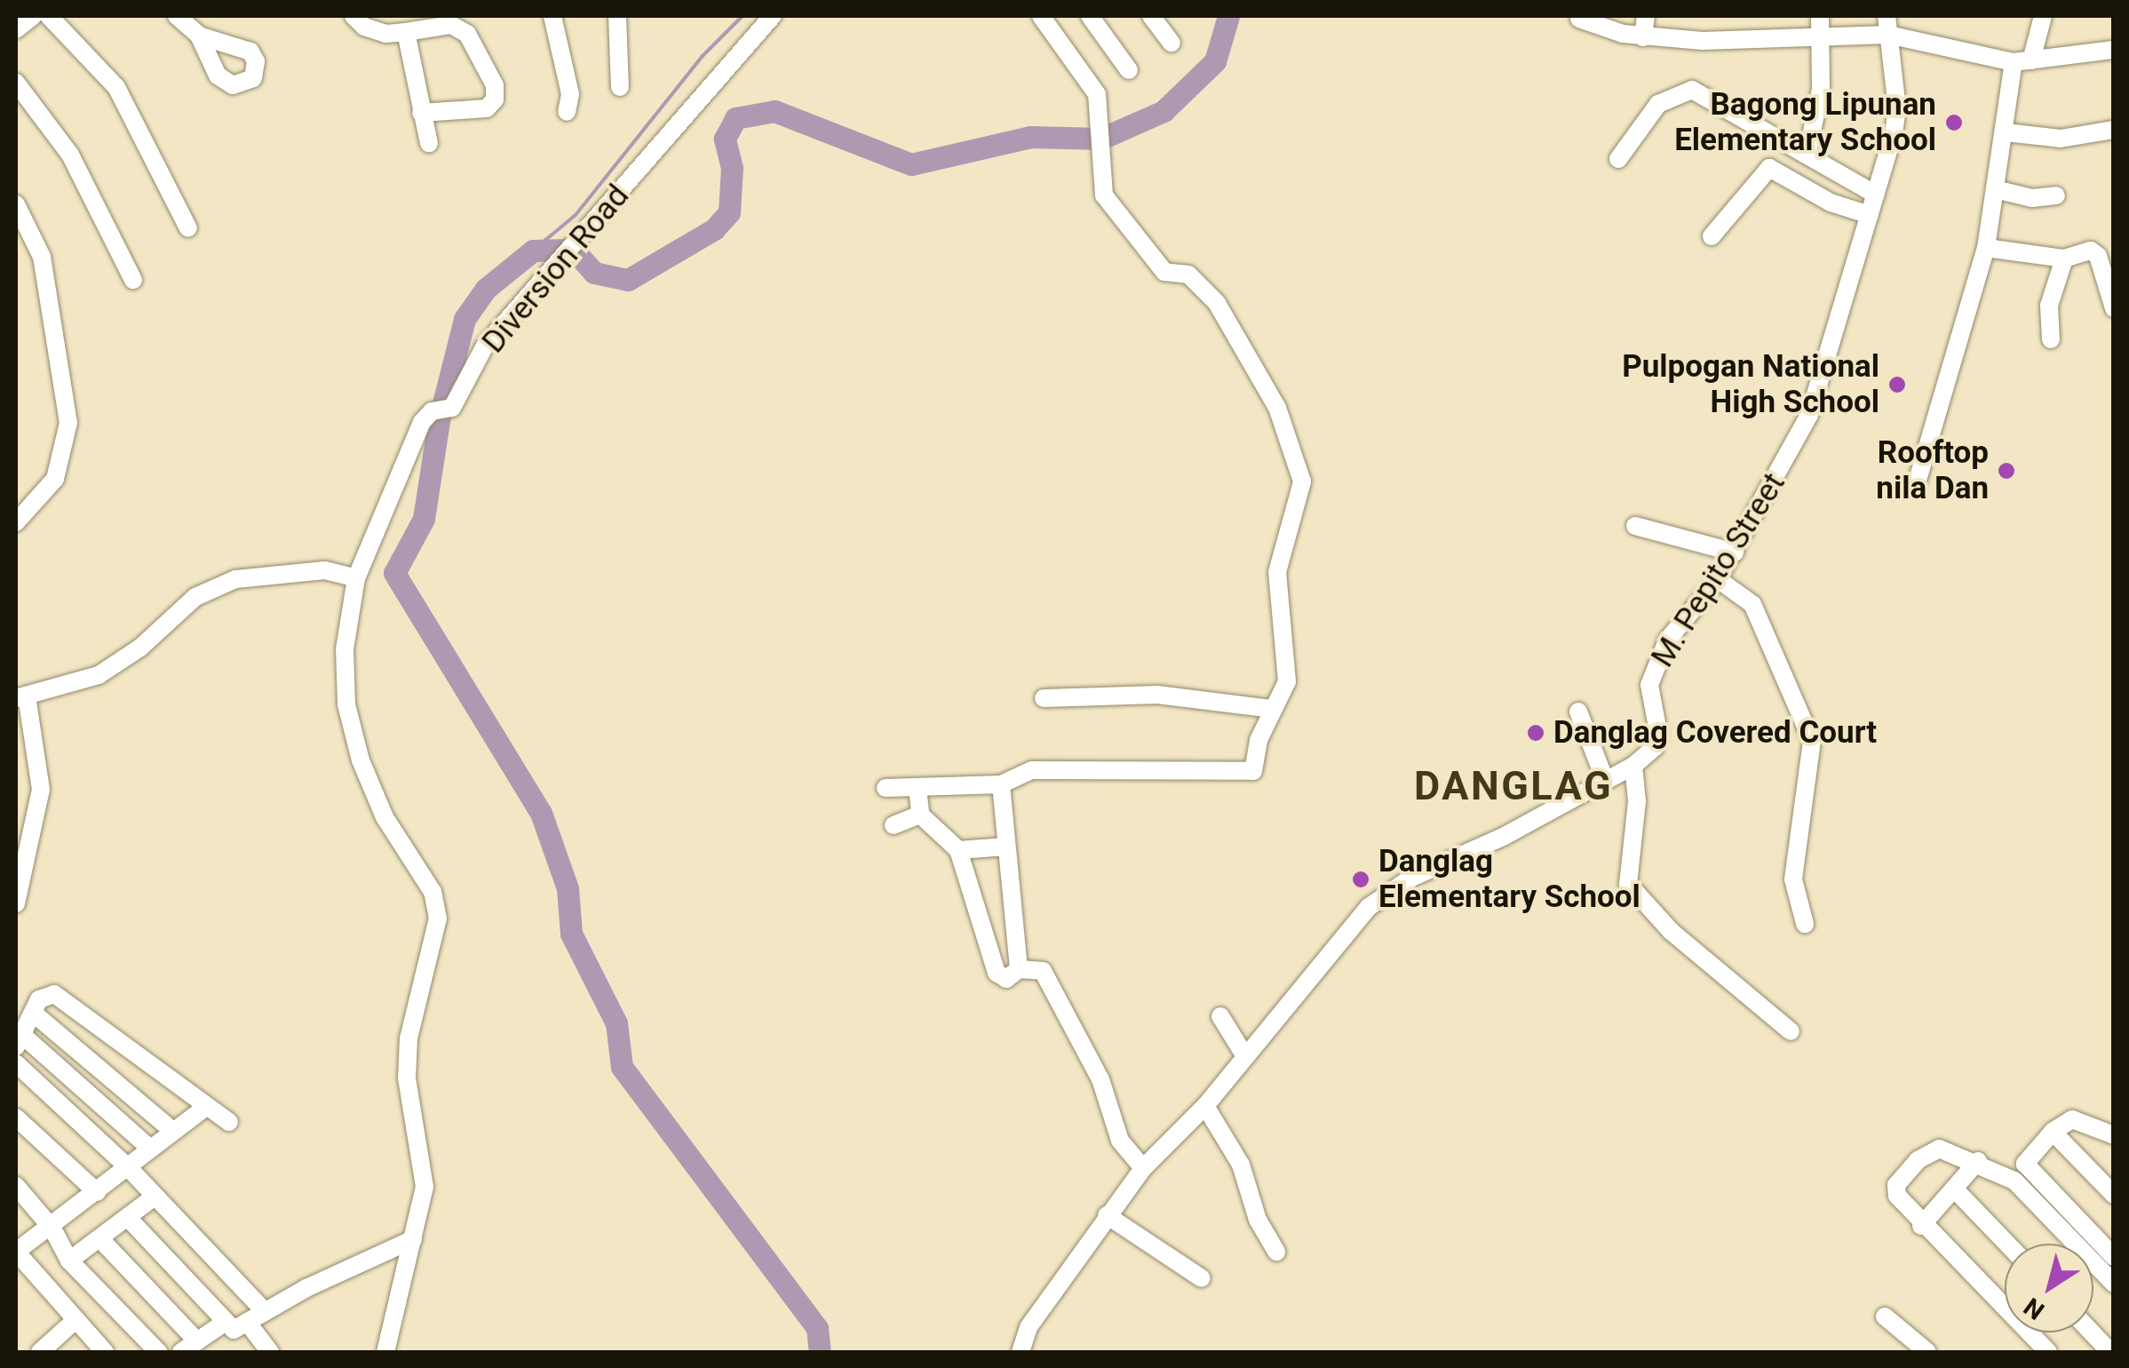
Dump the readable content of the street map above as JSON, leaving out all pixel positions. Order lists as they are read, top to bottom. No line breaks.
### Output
{"streets":{"street":["Diversion Road","M. Pepito Street"]},"districts":["DANGLAG"],"places":["Bagong Lipunan Elementary School","Pulpogan National High School","Rooftop nila Dan","Danglag Covered Court","Danglag Elementary School"],"north":"bottom left"}
